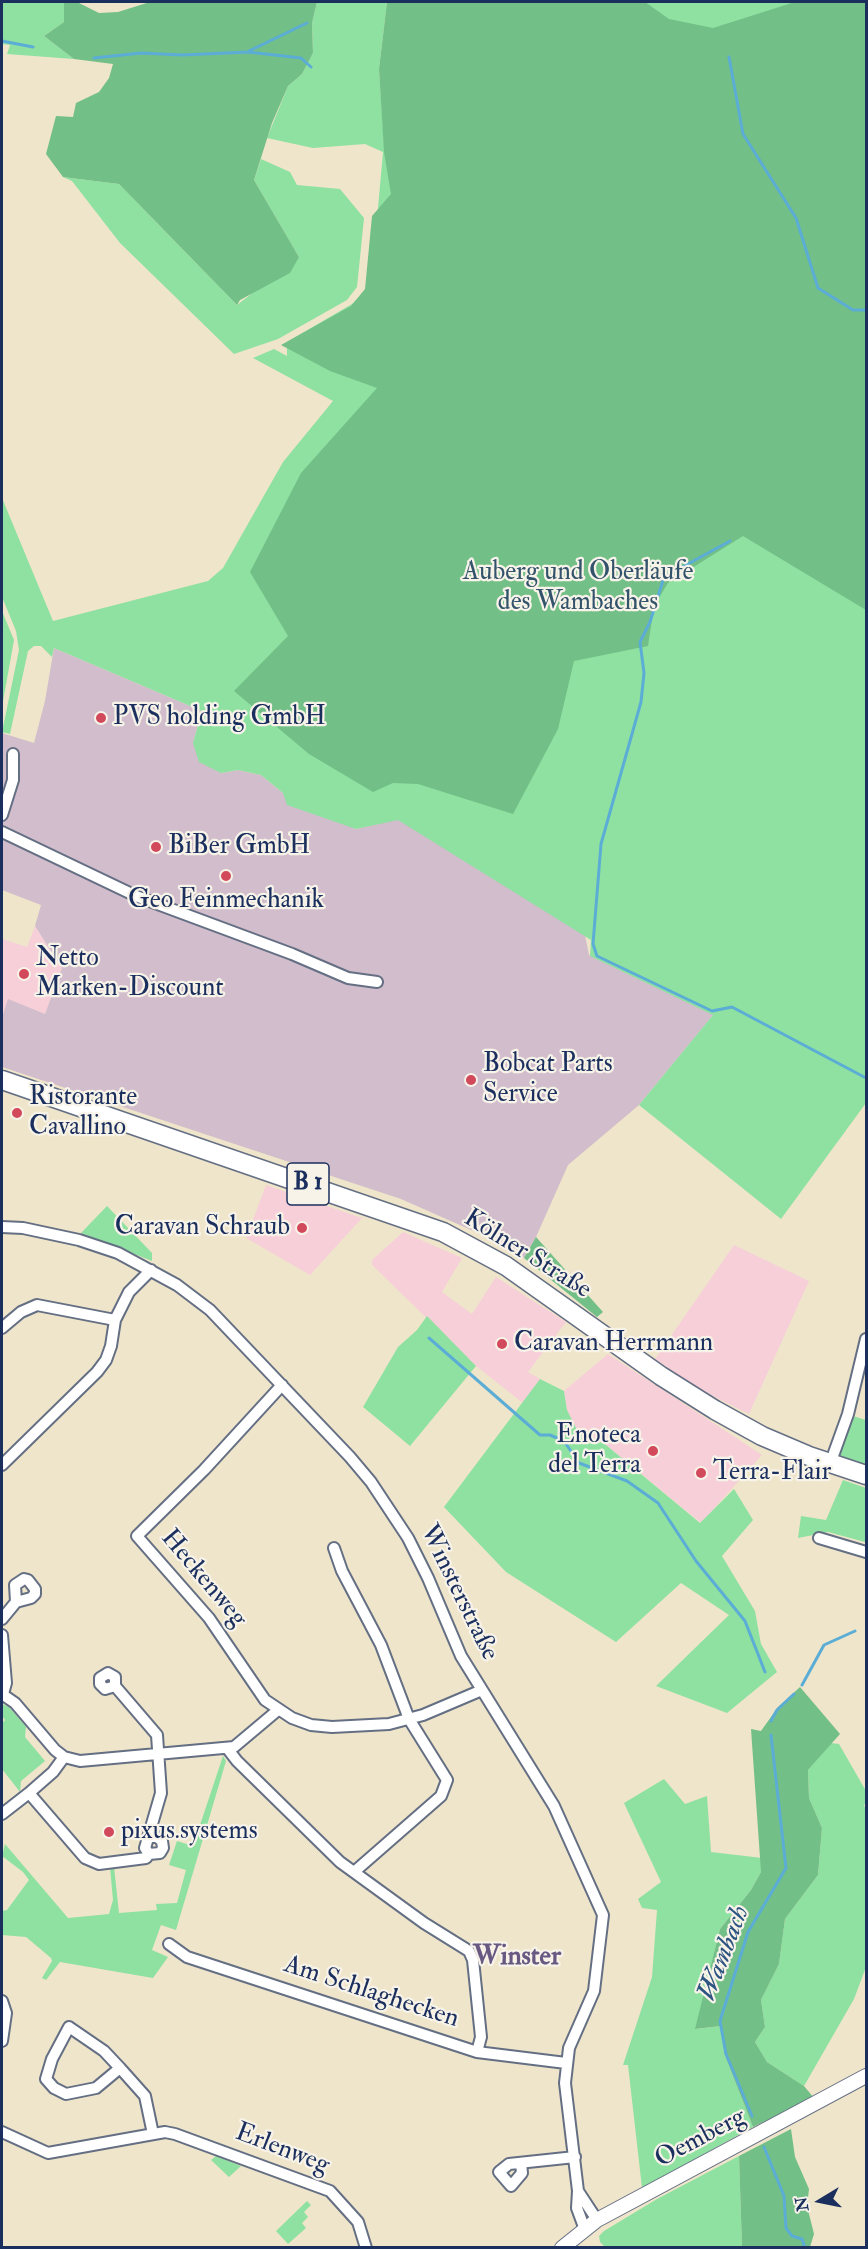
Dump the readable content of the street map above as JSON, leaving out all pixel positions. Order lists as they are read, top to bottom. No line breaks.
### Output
{"streets":{"main road":["B 1","Kölner Straße"],"street":["Heckenweg","Winsterstraße","Am Schlaghecken","Oemberg","Erlenweg"]},"crossings":[["Heckenweg","Winsterstraße"],["Winsterstraße","Am Schlaghecken"],["Winsterstraße","Oemberg"]],"districts":["Winster"],"water":["Wambach"],"parks":["Auberg und Oberläufe des Wambaches"],"places":["PVS holding GmbH","BiBer GmbH","Geo Feinmechanik","Netto Marken-Discount","Bobcat Parts Service","Ristorante Cavallino","Caravan Schraub","Caravan Herrmann","Enoteca del Terra","Terra-Flair","pixus.systems"],"north":"left"}
